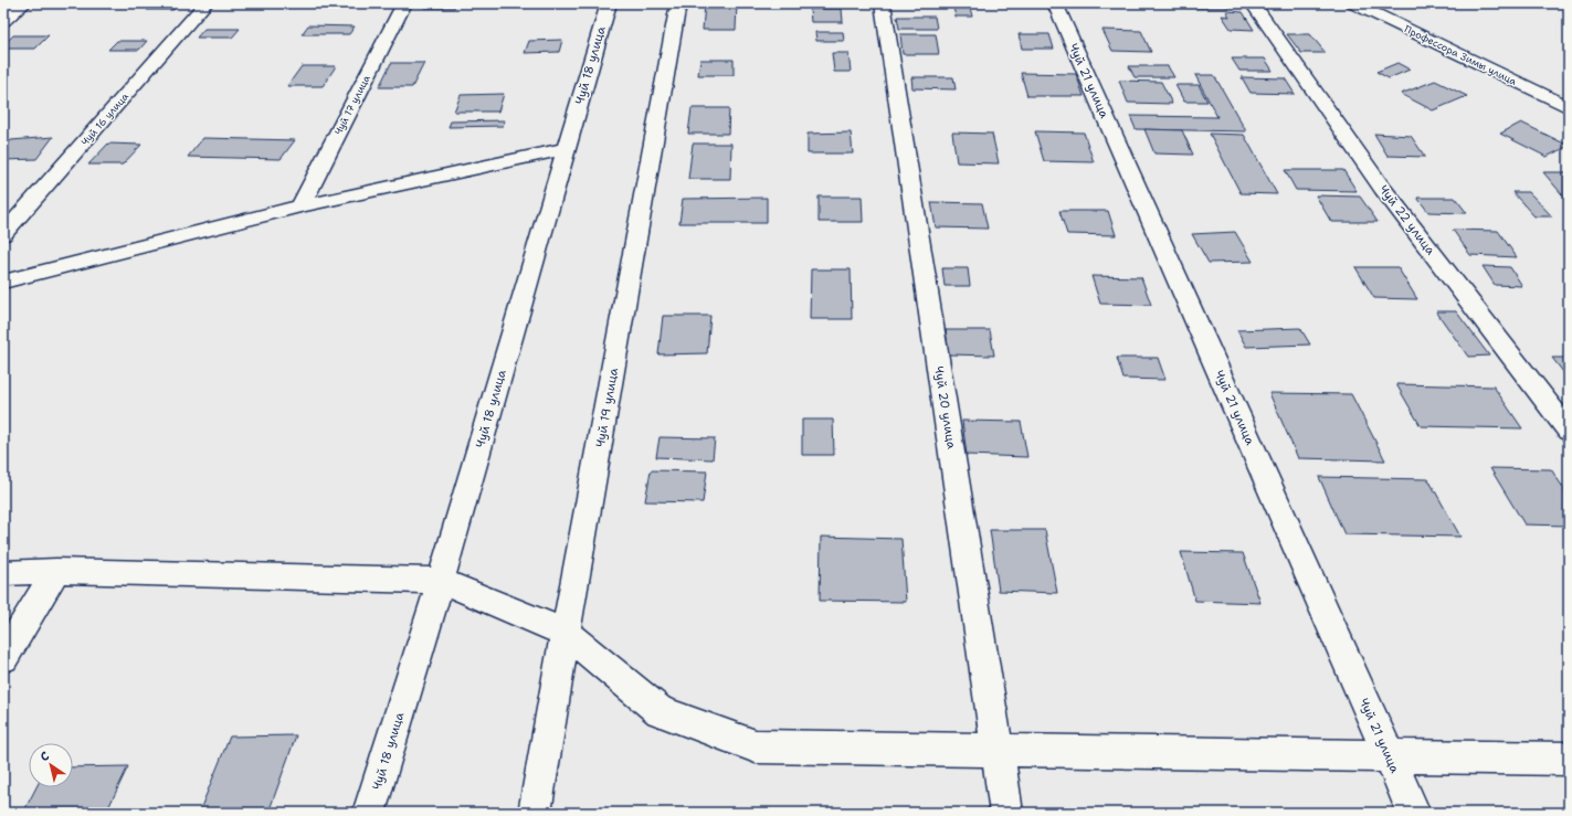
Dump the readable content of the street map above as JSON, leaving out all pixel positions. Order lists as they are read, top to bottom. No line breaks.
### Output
{"streets":{"street":["Профессора Зимы улица","Чуй 18 улица","Чуй 21 улица","Чуй 17 улица","Чуй 16 улица","Чуй 22 улица","Чуй 19 улица","Чуй 20 улица"]},"north":"top left"}
